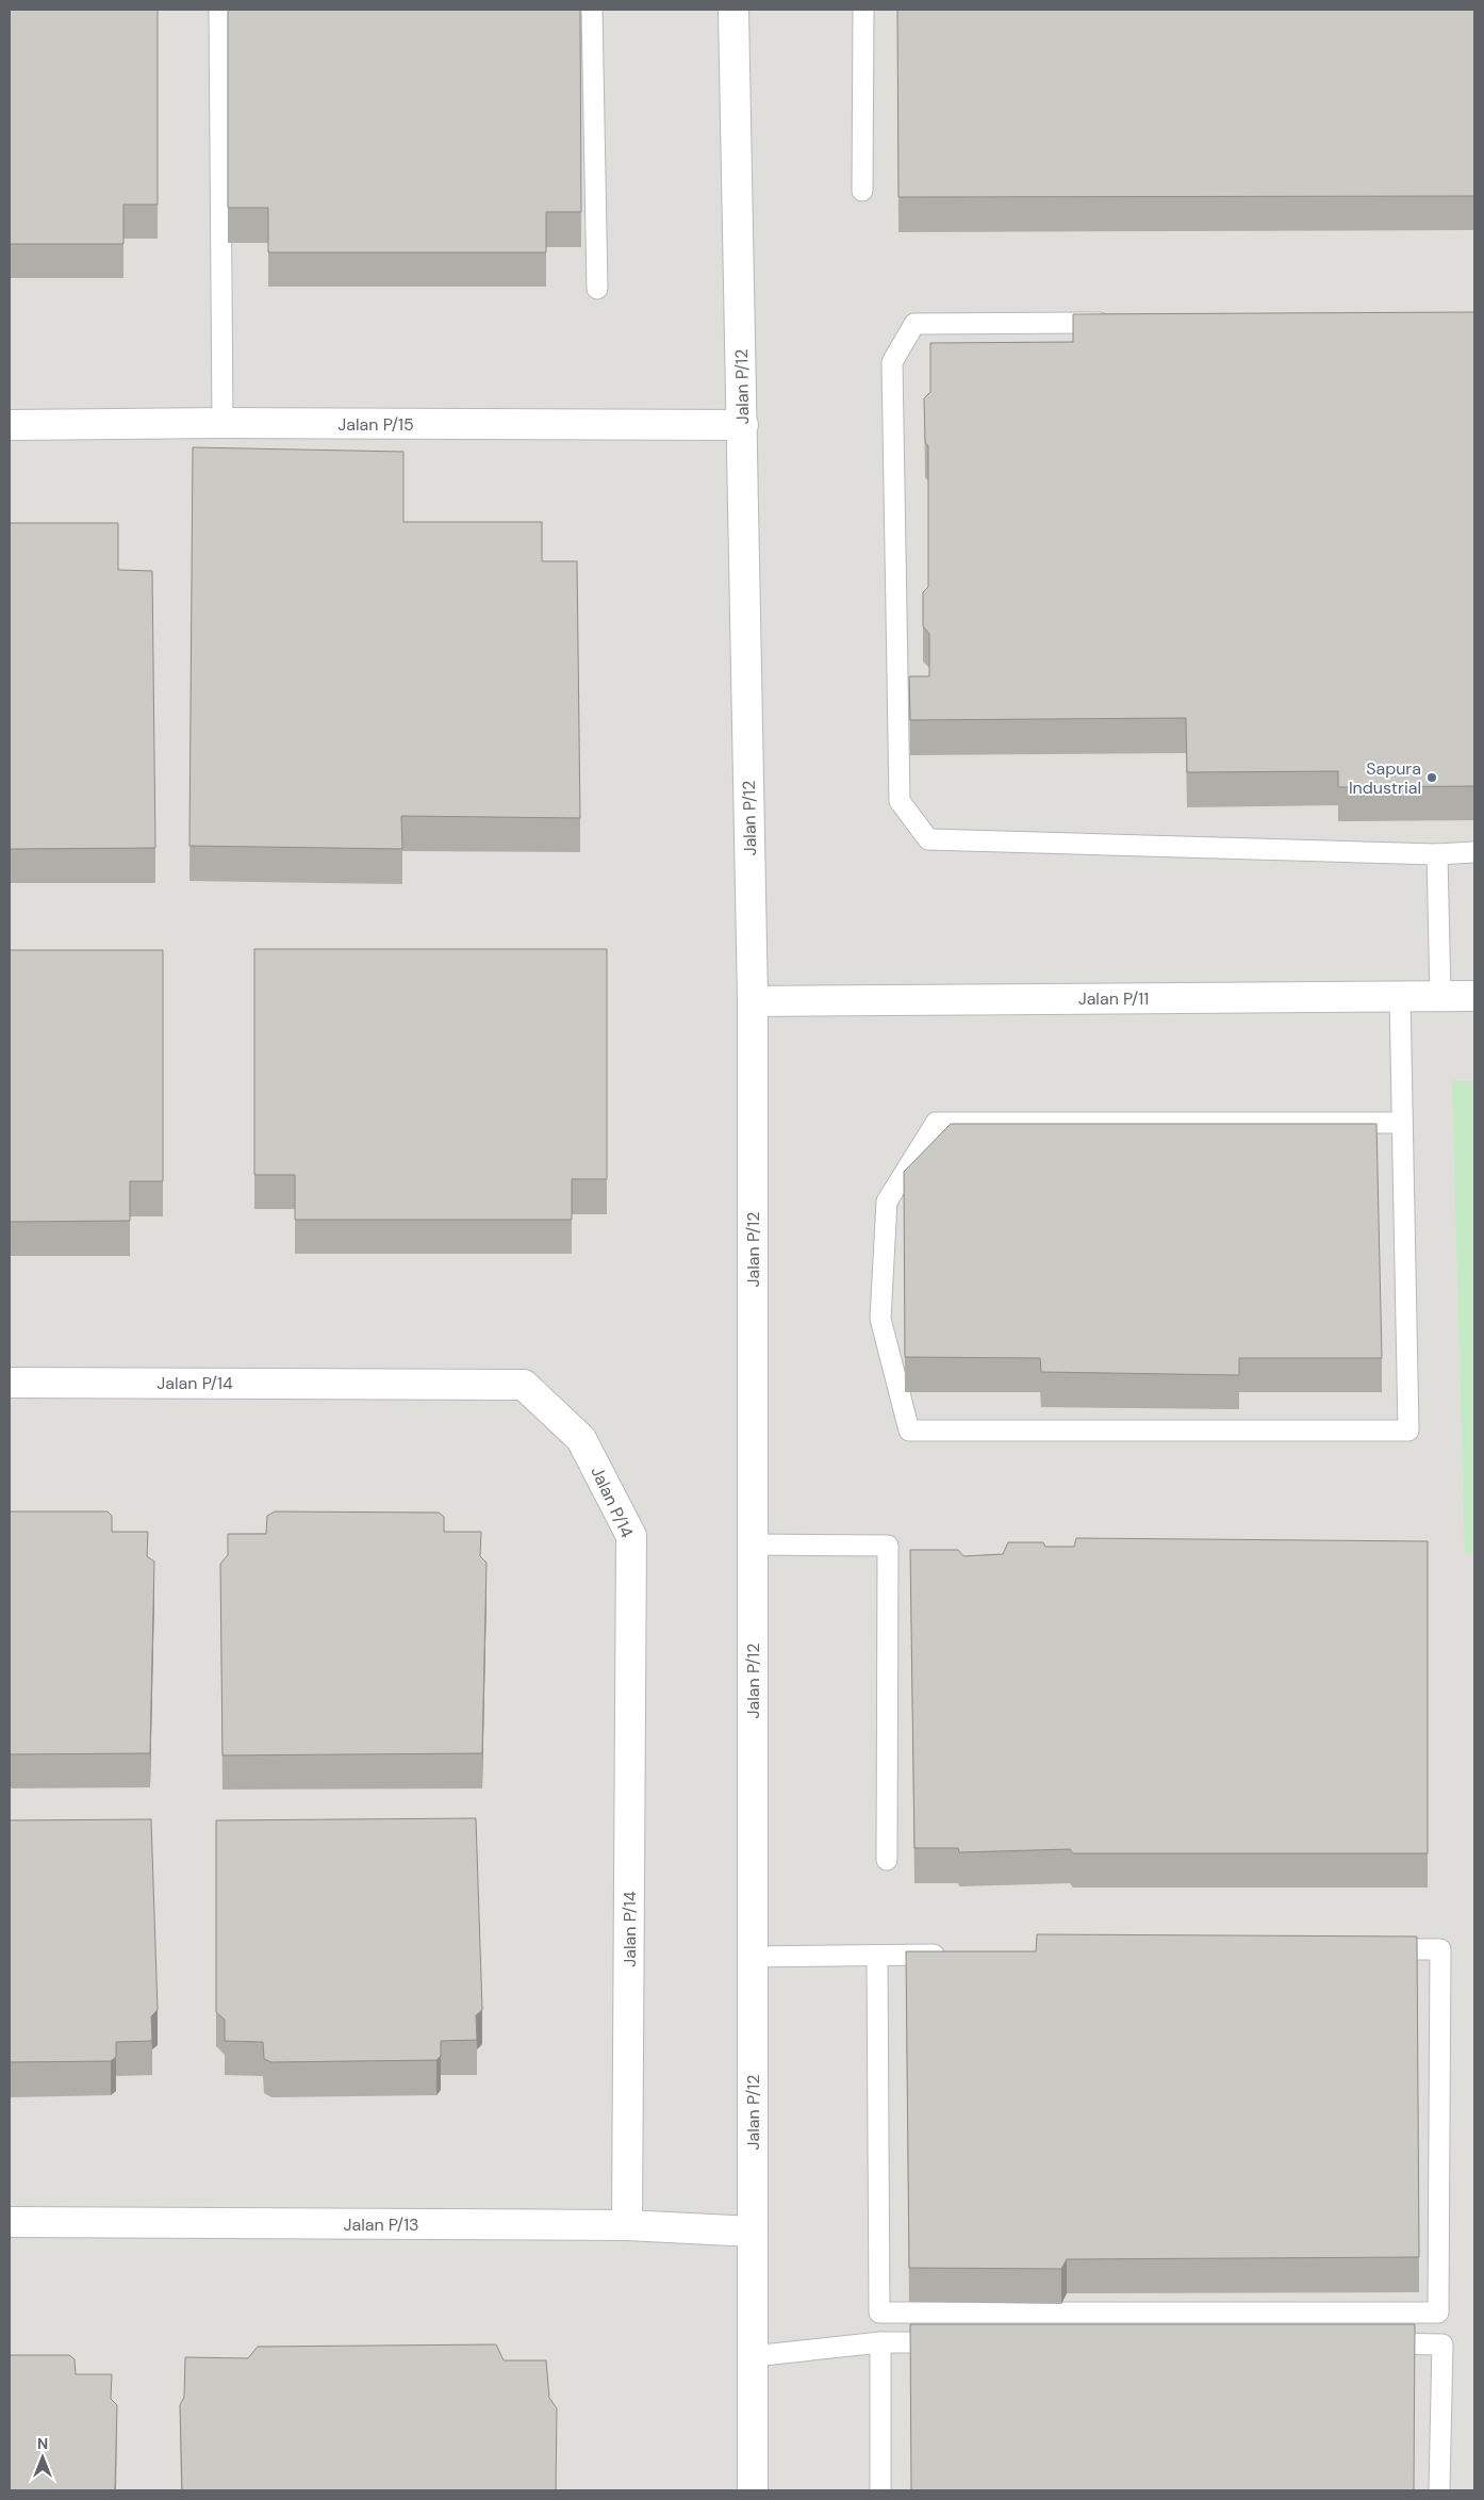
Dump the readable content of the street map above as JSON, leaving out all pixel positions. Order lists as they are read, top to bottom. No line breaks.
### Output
{"streets":{"street":["Jalan P/12","Jalan P/15","Jalan P/11","Jalan P/14","Jalan P/13"]},"crossings":[["Jalan P/12","Jalan P/15"],["Jalan P/12","Jalan P/11"],["Jalan P/12","Jalan P/13"],["Jalan P/14","Jalan P/13"]],"places":["Sapura Industrial"],"north":"top"}
